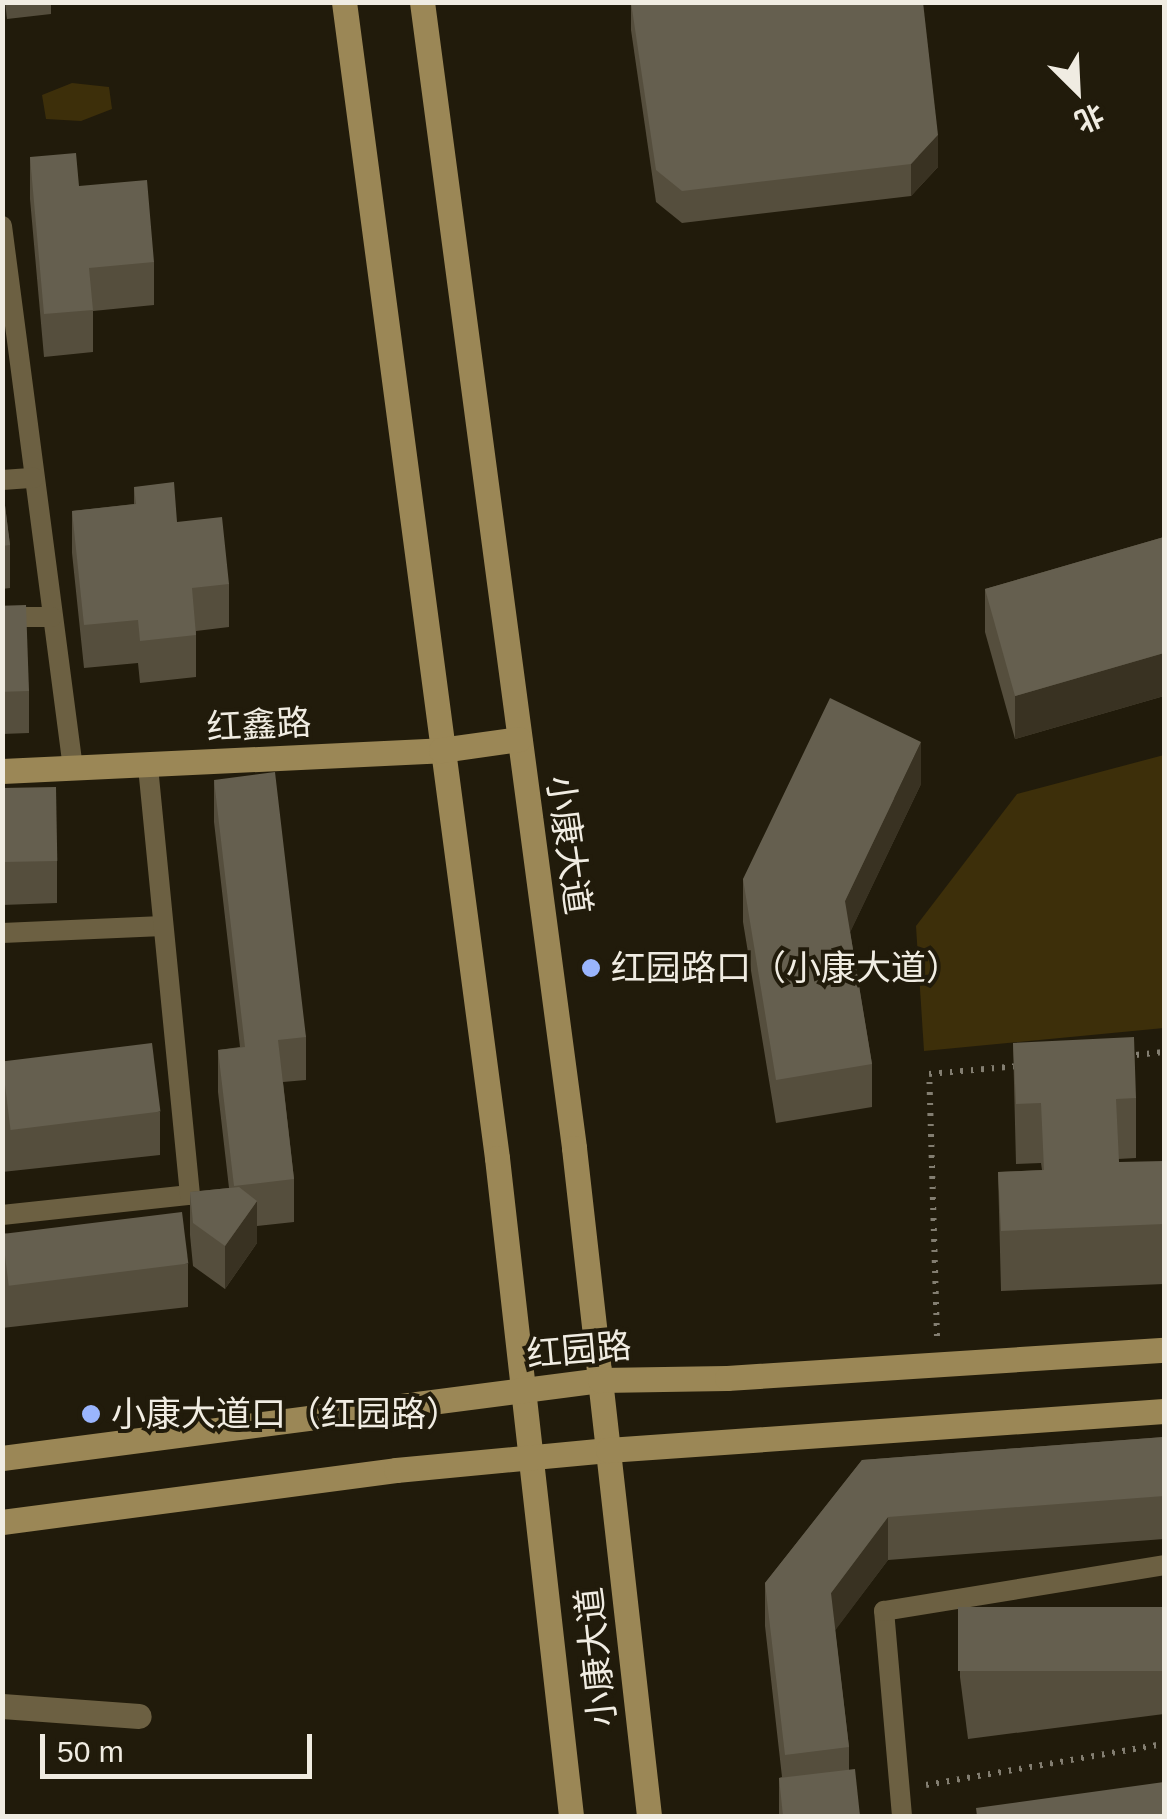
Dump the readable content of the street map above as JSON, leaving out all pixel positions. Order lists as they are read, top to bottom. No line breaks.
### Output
{"streets":{"main road":["红鑫路","小康大道","红园路"]},"crossings":[["红鑫路","小康大道"],["小康大道","红园路"]],"places":["红园路口（小康大道）","小康大道口（红园路）"],"scale_bar":"50 m","north":"bottom right"}
